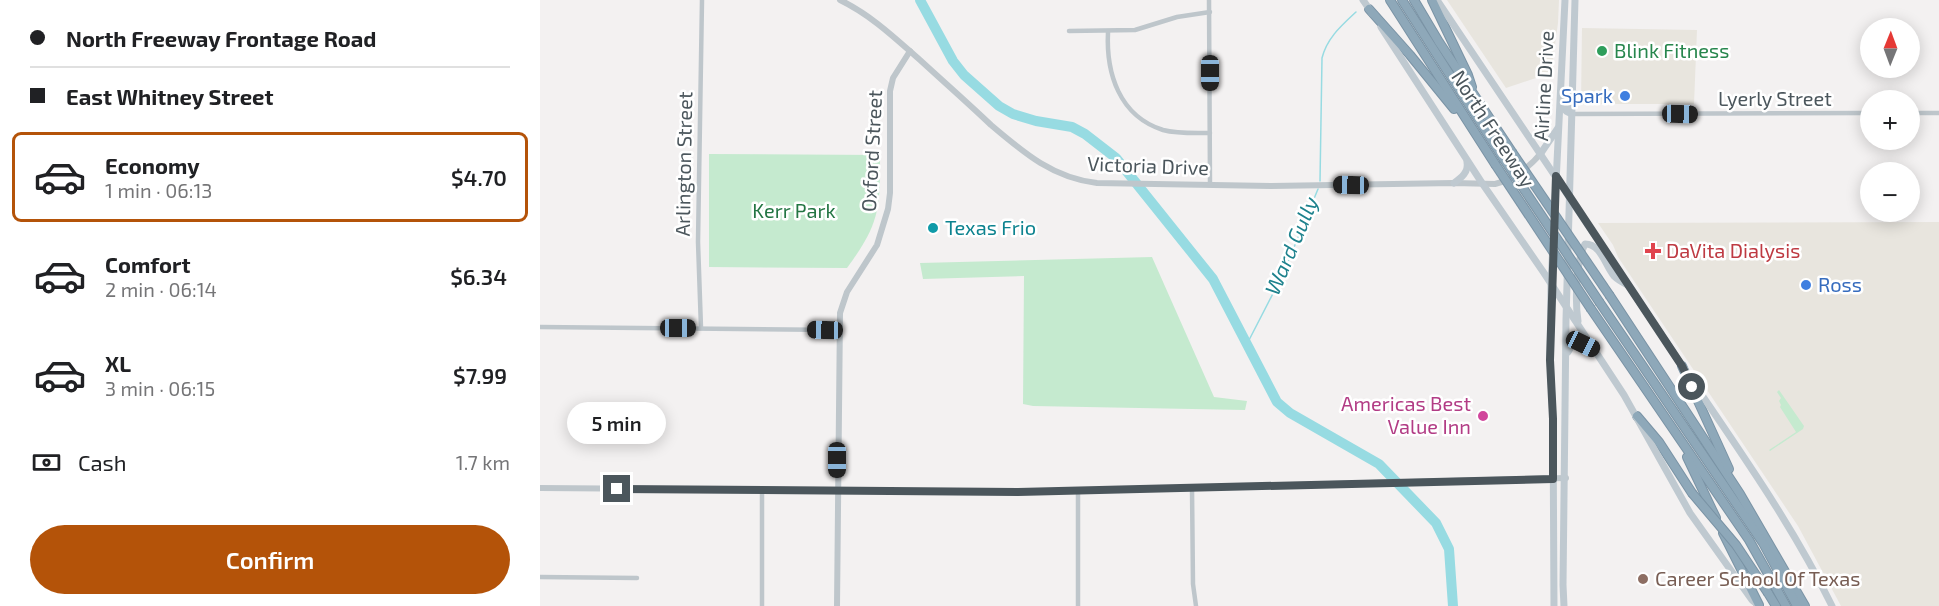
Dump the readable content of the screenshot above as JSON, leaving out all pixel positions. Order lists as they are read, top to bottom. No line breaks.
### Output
{"streets":{"highway":["North Freeway"],"main road":["Airline Drive"],"street":["Lyerly Street","Oxford Street","Arlington Street","Victoria Drive"]},"crossings":[["Airline Drive","Lyerly Street"],["Oxford Street","Victoria Drive"]],"water":["Ward Gully"],"parks":["Kerr Park"],"places":{"other":["Blink Fitness","Spark","Texas Frio","Ross","Americas Best Value Inn","Career School Of Texas"],"health":["DaVita Dialysis"]},"north":"top","page":{"banner":["North Freeway Frontage Road","East Whitney Street"],"map_buttons":["+","−"],"list":[{"name":"Economy","note":"1 min · 06:13","value":"$4.70"},{"name":"Comfort","note":"2 min · 06:14","value":"$6.34"},{"name":"XL","note":"3 min · 06:15","value":"$7.99"}],"bubble":"5 min","pay":["Cash","1.7 km"],"buttons":"Confirm"}}
